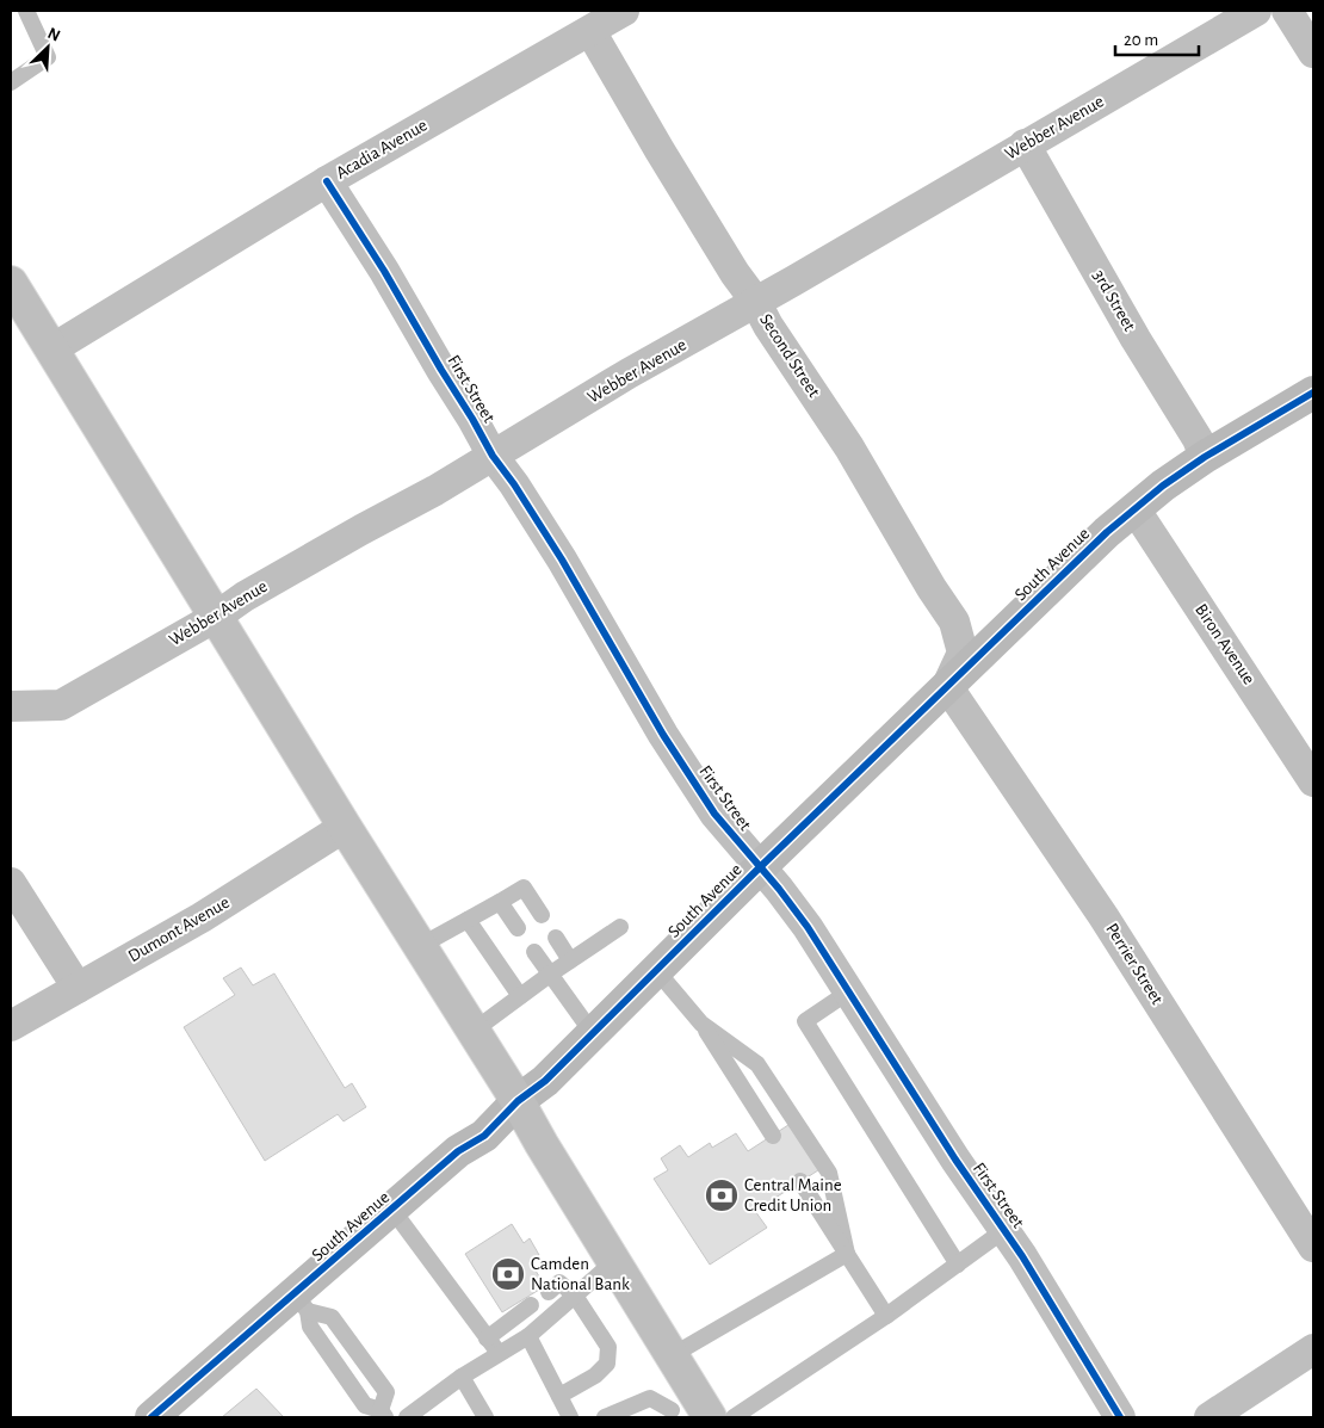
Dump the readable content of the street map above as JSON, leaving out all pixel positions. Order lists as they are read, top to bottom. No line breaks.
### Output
{"streets":{"street":["Webber Avenue","Acadia Avenue","3rd Street","Second Street","First Street","South Avenue","Biron Avenue","Dumont Avenue","Perrier Street"]},"crossings":[["Webber Avenue","3rd Street"],["Webber Avenue","Second Street"],["Webber Avenue","First Street"],["Acadia Avenue","Second Street"],["Acadia Avenue","First Street"],["3rd Street","South Avenue"],["Second Street","South Avenue"],["Second Street","Perrier Street"],["First Street","South Avenue"],["South Avenue","Biron Avenue"],["South Avenue","Perrier Street"]],"places":{"bank":["Central Maine Credit Union","Camden National Bank"]},"scale_bar":"20 m","north":"top right"}
